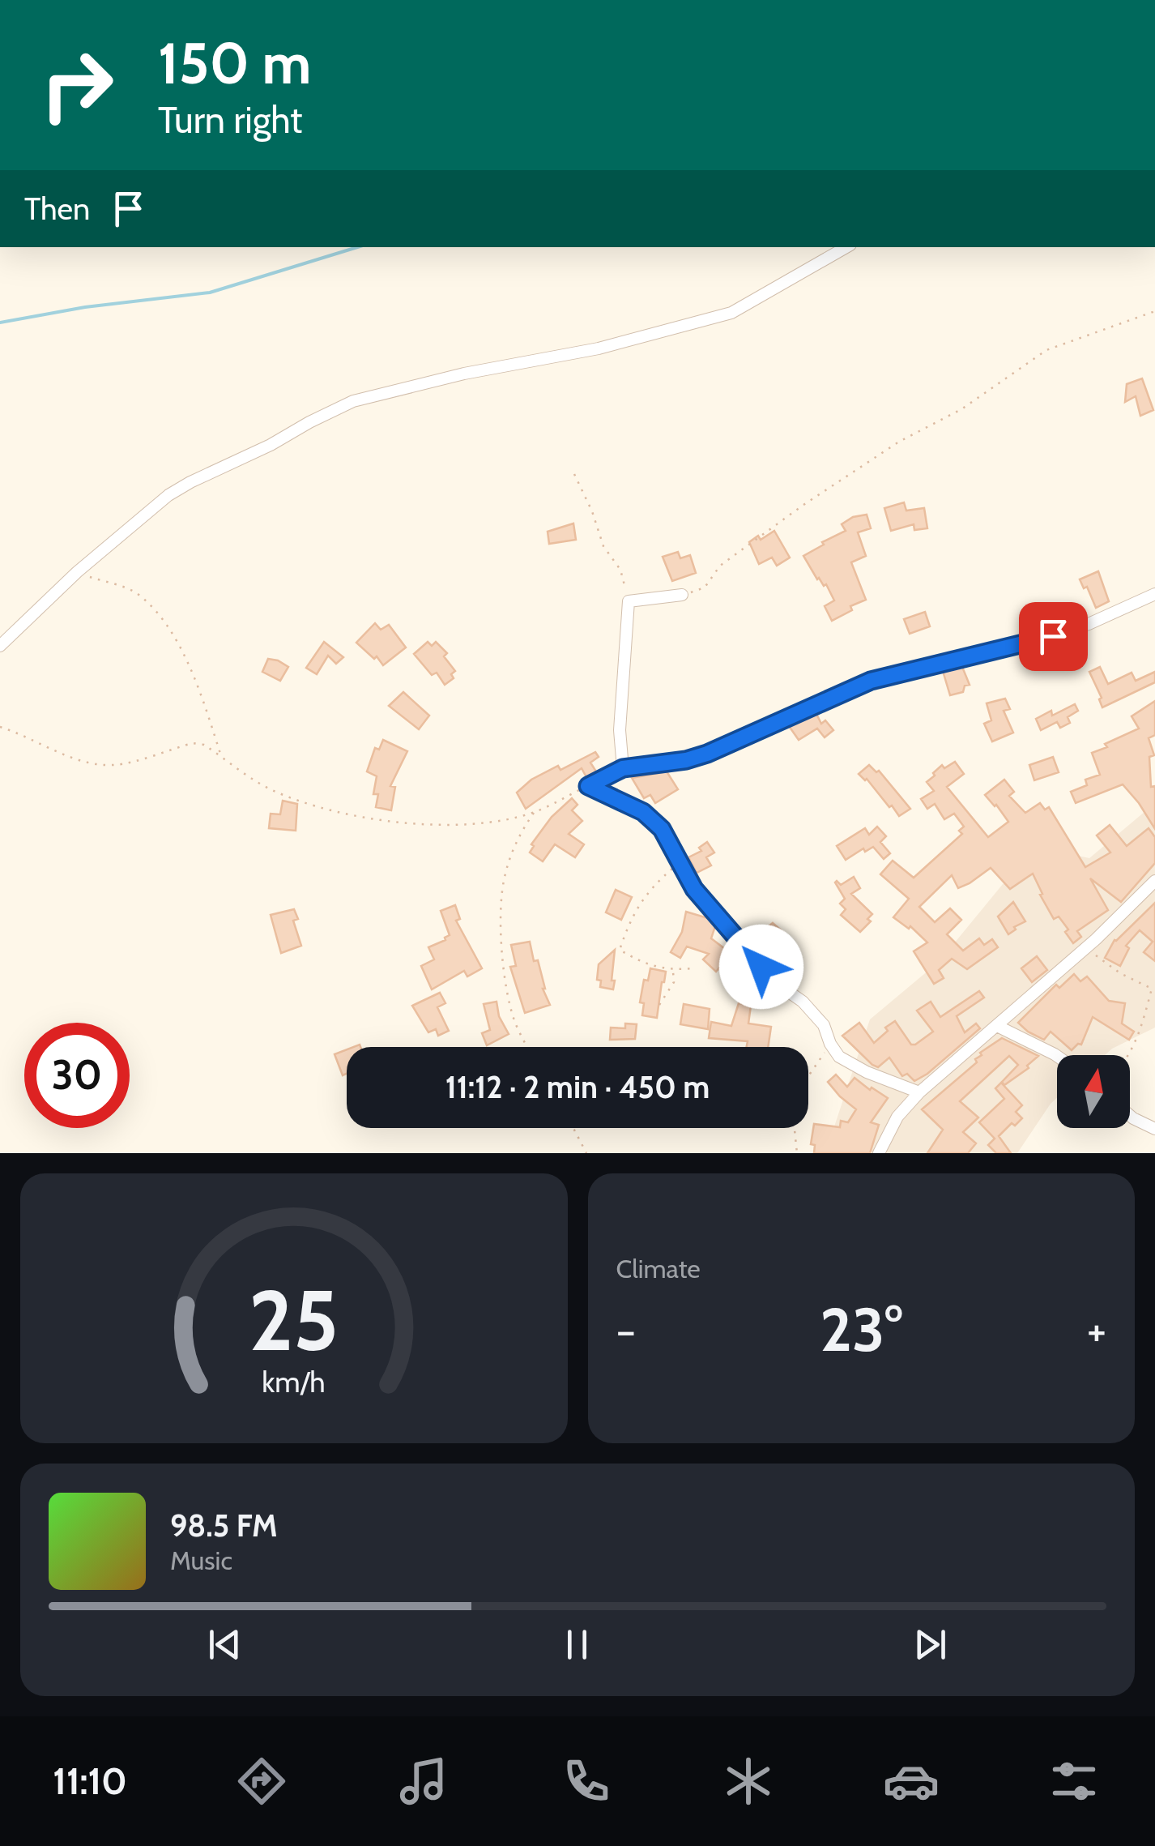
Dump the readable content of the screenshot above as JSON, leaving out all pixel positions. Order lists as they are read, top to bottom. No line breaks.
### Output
{"north":"top","page":{"turn":["150 m","Turn right"],"then":"Then","limit":"30","trip":"11:12 · 2 min · 450 m","tile":"Climate","heat":["−","23°","+"],"song":["98.5 FM","Music"],"tabs":"11:10","gauge":["25","km/h"]}}
